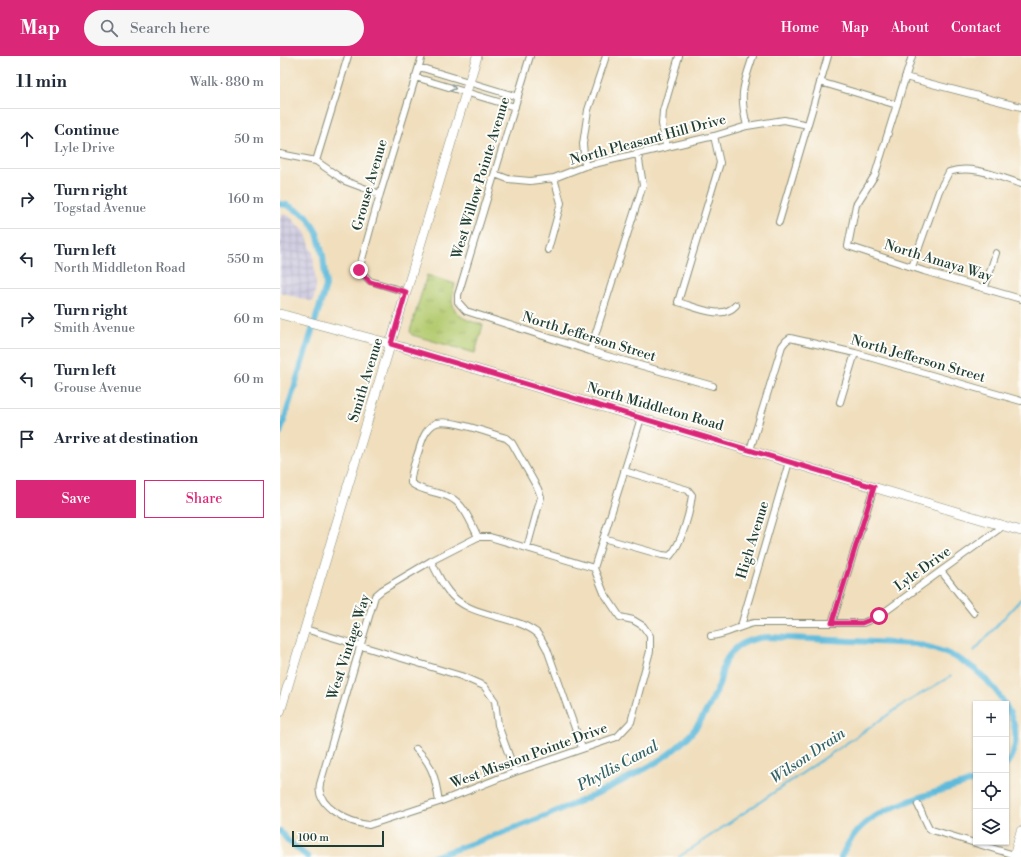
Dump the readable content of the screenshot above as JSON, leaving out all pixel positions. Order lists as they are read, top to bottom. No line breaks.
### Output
{"streets":{"main road":["Smith Avenue","North Middleton Road"],"street":["North Pleasant Hill Drive","West Willow Pointe Avenue","Grouse Avenue","North Amaya Way","North Jefferson Street","High Avenue","Lyle Drive","West Vintage Way","West Mission Pointe Drive"]},"crossings":[["North Pleasant Hill Drive","West Willow Pointe Avenue"],["West Willow Pointe Avenue","North Jefferson Street"],["Grouse Avenue","Smith Avenue"],["North Jefferson Street","North Middleton Road"],["Smith Avenue","North Middleton Road"],["North Middleton Road","High Avenue"],["North Middleton Road","Lyle Drive"],["High Avenue","Lyle Drive"],["West Vintage Way","West Mission Pointe Drive"]],"water":["Wilson Drain","Phyllis Canal"],"scale_bar":"100 m","page":{"header":"Map","search":"Search here","nav":["Home","Map","About","Contact"],"heading":["11 min","Walk · 880 m"],"list":[["Continue","Lyle Drive","50 m"],["Turn right","Togstad Avenue","160 m"],["Turn left","North Middleton Road","550 m"],["Turn right","Smith Avenue","60 m"],["Turn left","Grouse Avenue","60 m"],"Arrive at destination"],"buttons":["Save","Share"],"map_buttons":["+","−"],"scale":"100 m"}}
